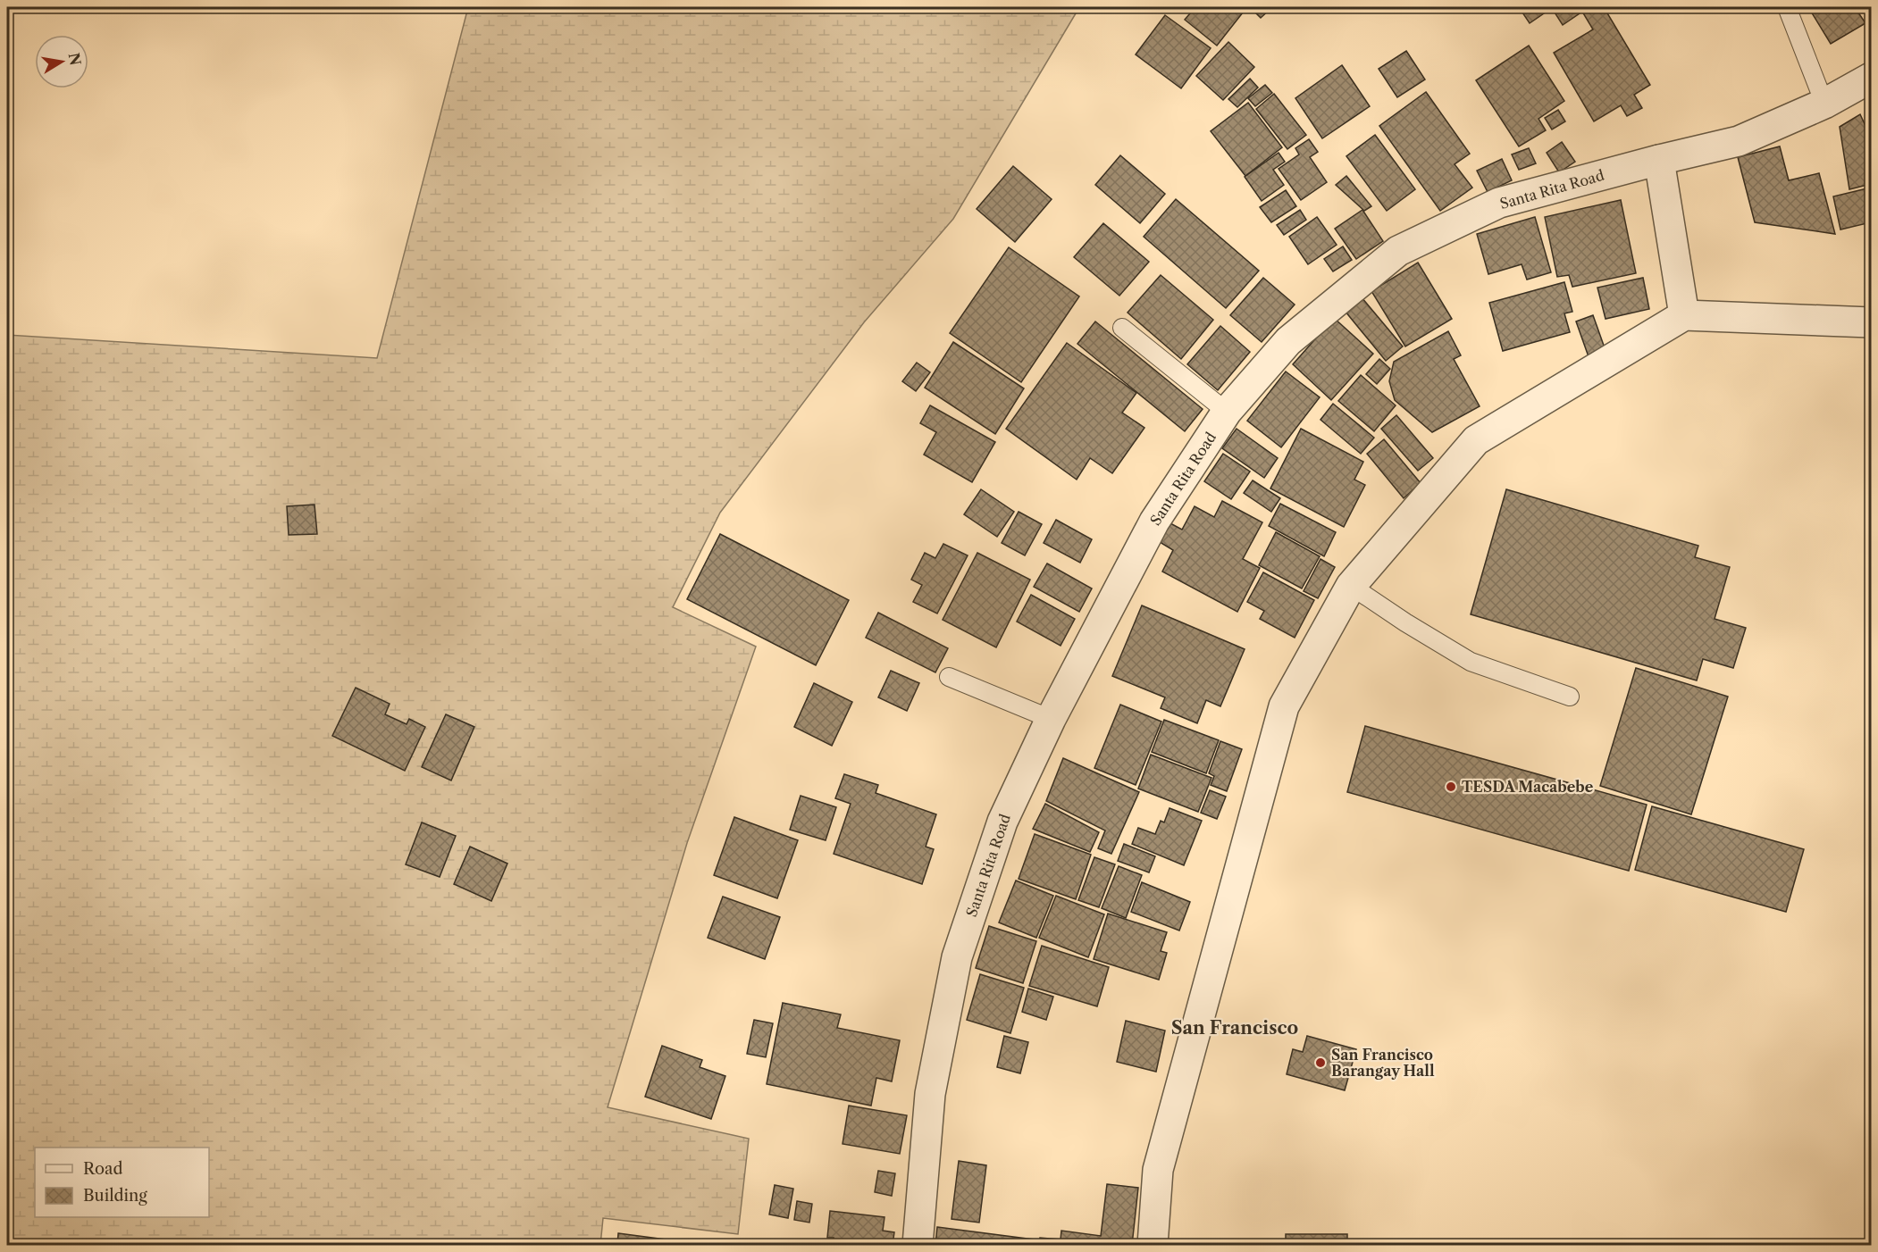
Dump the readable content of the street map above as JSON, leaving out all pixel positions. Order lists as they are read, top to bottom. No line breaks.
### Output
{"streets":{"street":["Santa Rita Road"]},"districts":["San Francisco"],"places":["TESDA Macabebe","San Francisco Barangay Hall"],"legend":["Road","Building"],"north":"right"}
